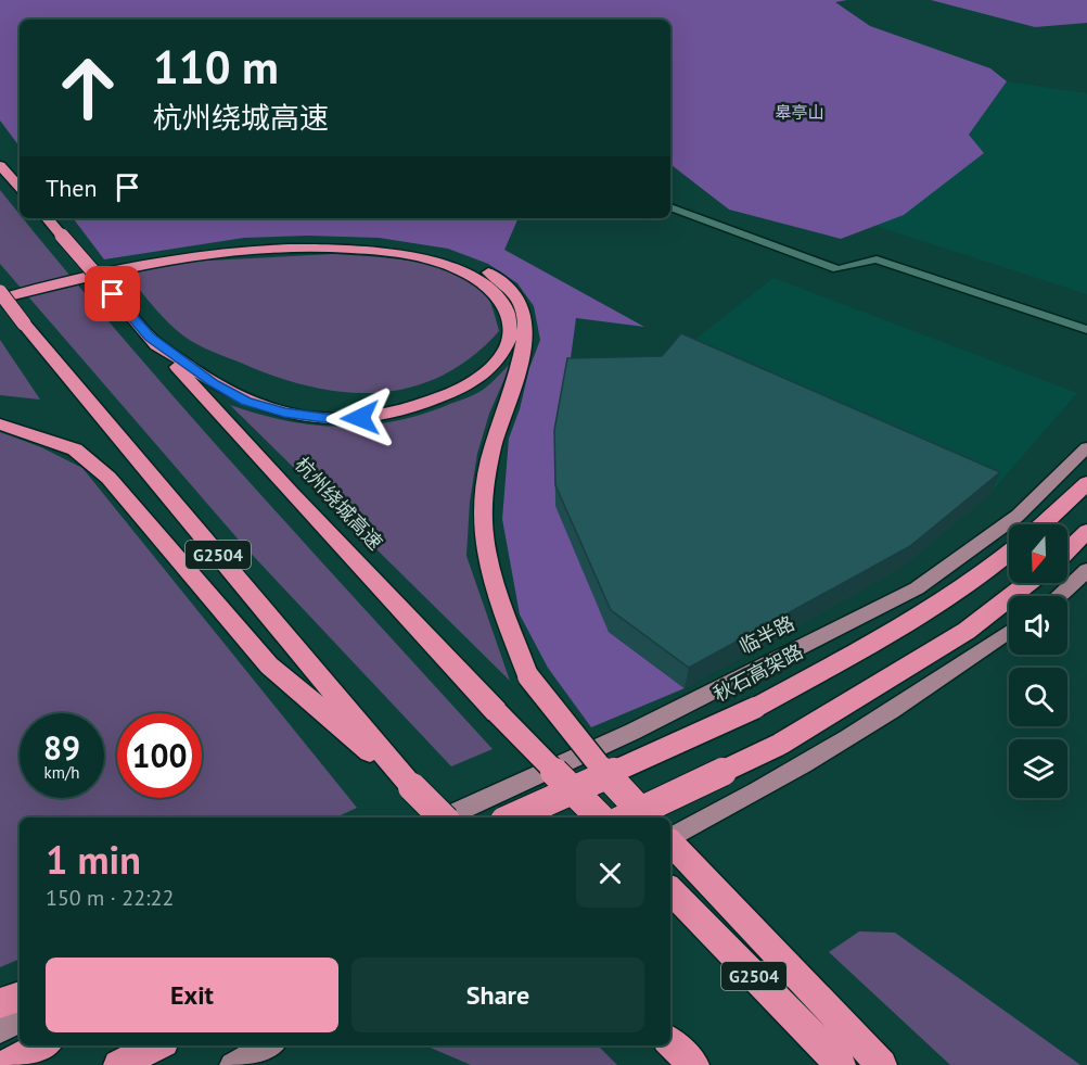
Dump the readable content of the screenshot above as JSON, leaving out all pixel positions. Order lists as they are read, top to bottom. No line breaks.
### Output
{"streets":{"highway":["杭州绕城高速","G2504","秋石高架路"],"main road":["临半路"]},"parks":["皋亭山"],"north":"bottom","page":{"turn":["110 m","杭州绕城高速"],"then":"Then","speed":"89 km/h","limit":"100","heading":["1 min","150 m · 22:22"],"buttons":["Exit","Share"]}}
